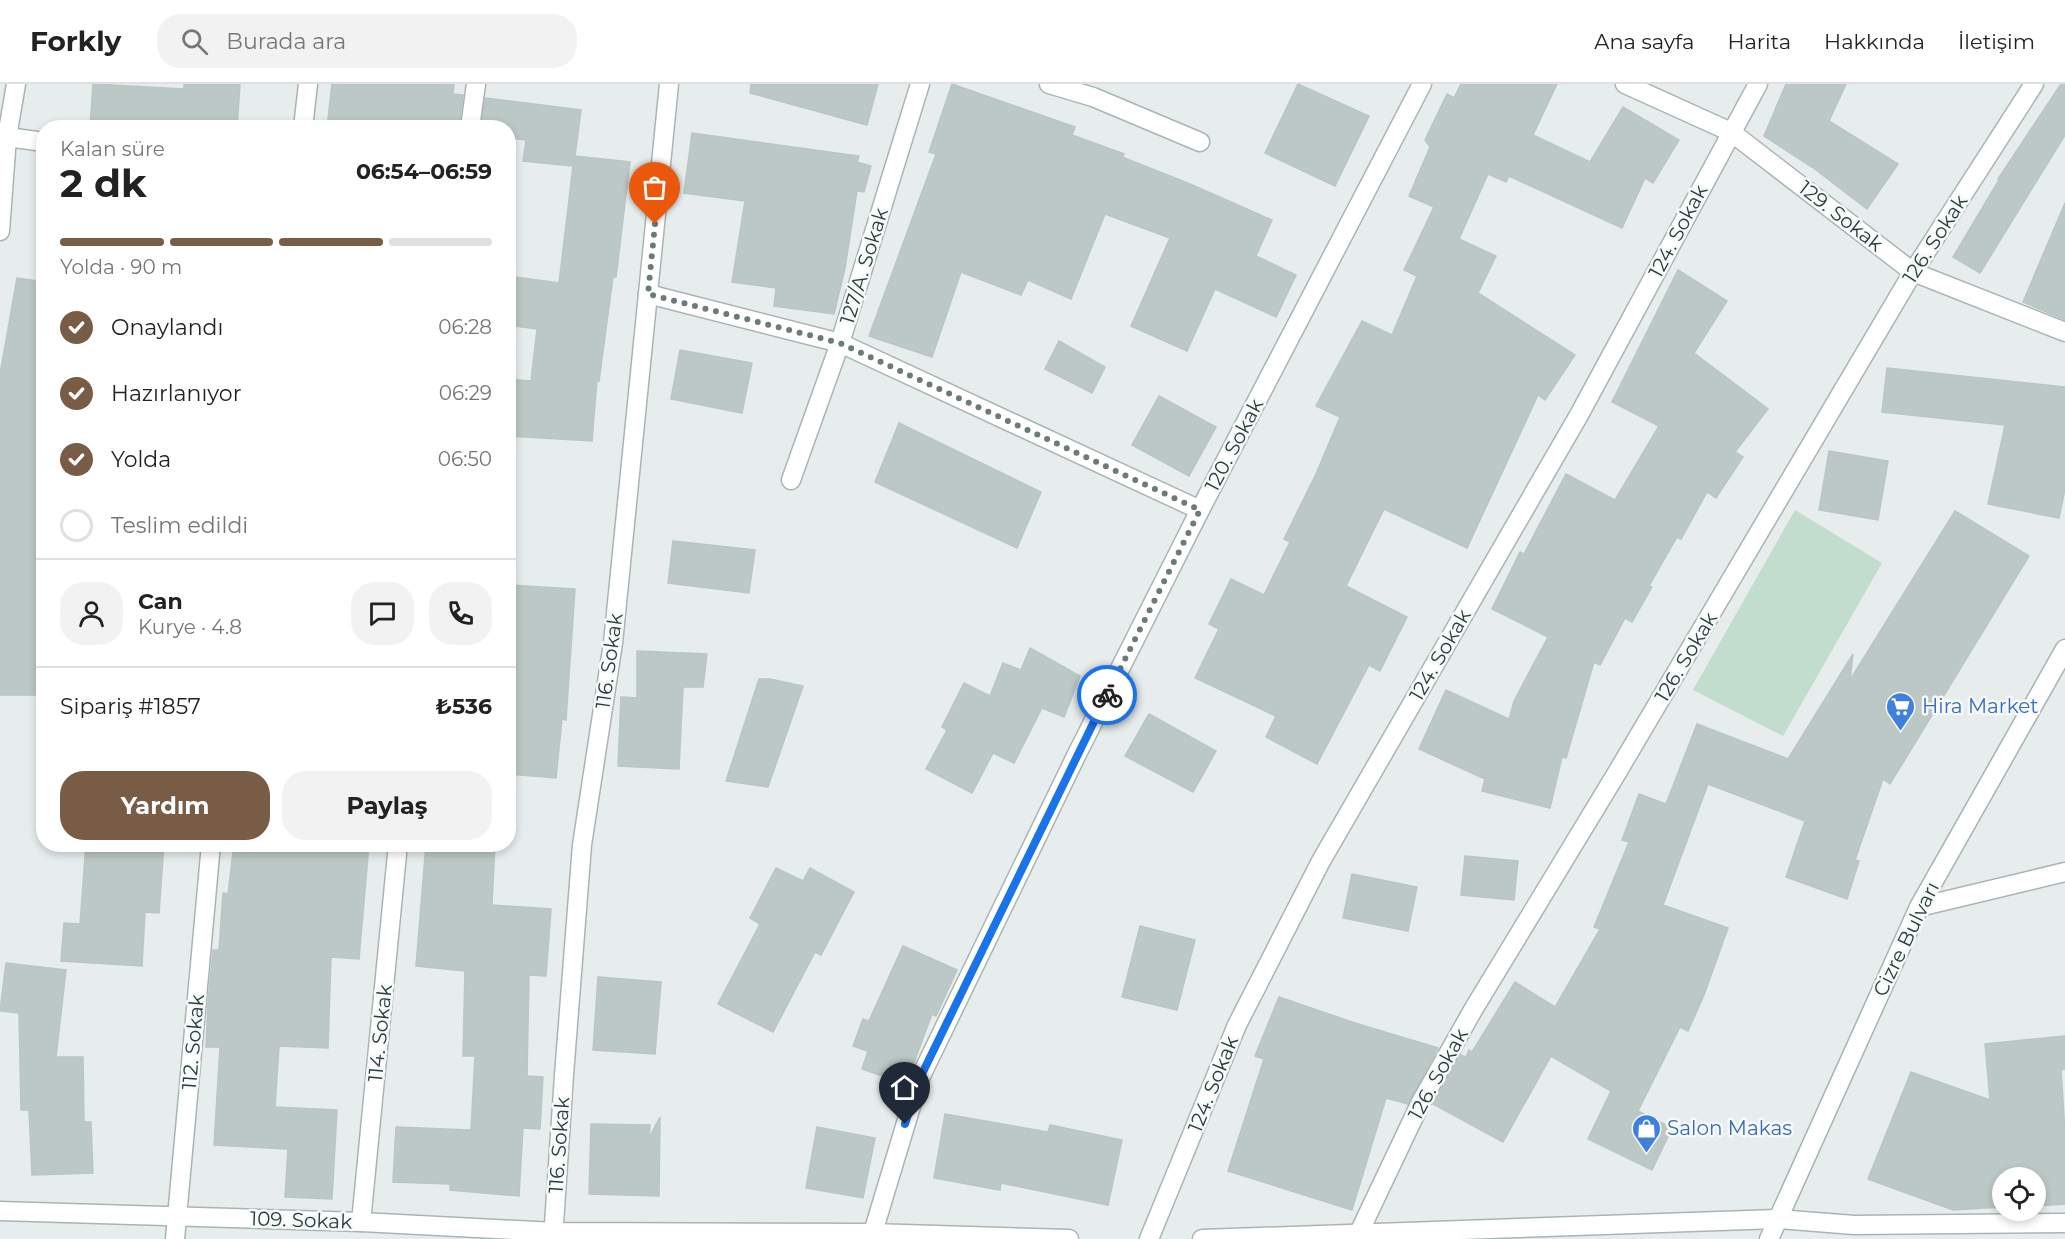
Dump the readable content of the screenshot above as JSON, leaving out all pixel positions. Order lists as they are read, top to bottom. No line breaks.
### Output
{"streets":{"street":["129. Sokak","124. Sokak","126. Sokak","127/A. Sokak","120. Sokak","116. Sokak","Cizre Bulvarı","114. Sokak","112. Sokak","109. Sokak"]},"crossings":[["129. Sokak","124. Sokak"],["129. Sokak","126. Sokak"],["120. Sokak","109. Sokak"],["116. Sokak","109. Sokak"],["114. Sokak","109. Sokak"],["112. Sokak","109. Sokak"]],"places":{"supermarket":["Hira Market"],"shop":["Salon Makas"]},"page":{"header":"Forkly","search":"Burada ara","nav":["Ana sayfa","Harita","Hakkında","İletişim"],"heading":["2 dk","Kalan süre","06:54–06:59"],"panel":["Can","Kurye · 4.8","Sipariş #1857","₺536"],"bar":"Yolda · 90 m","list":[["Onaylandı","06:28"],["Hazırlanıyor","06:29"],["Yolda","06:50"],"Teslim edildi"],"buttons":["Yardım","Paylaş"]}}
